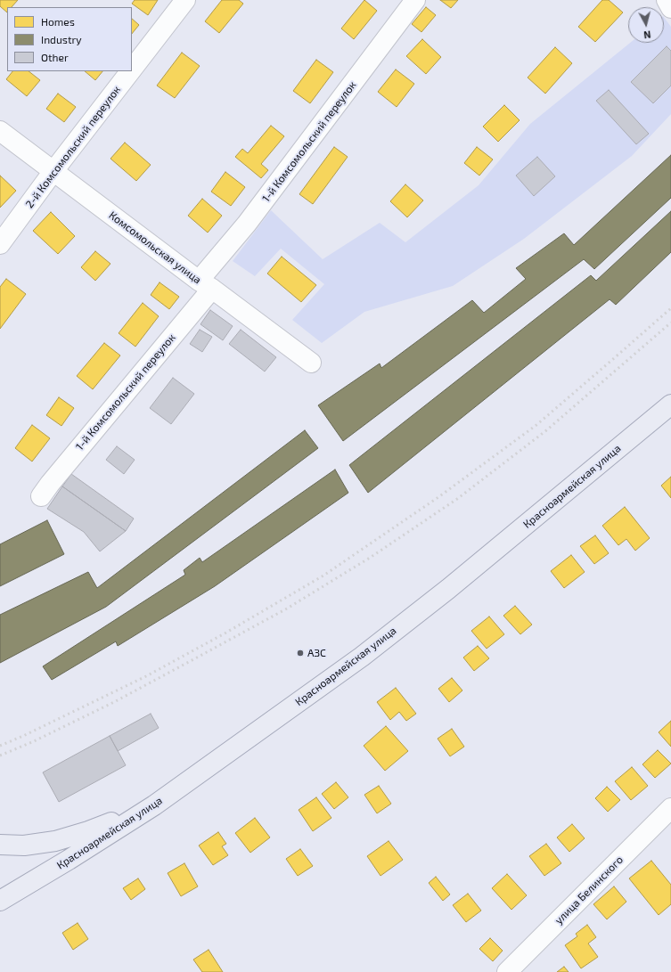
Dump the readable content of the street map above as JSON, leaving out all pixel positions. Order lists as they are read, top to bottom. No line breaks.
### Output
{"streets":{"main road":["Красноармейская улица"],"street":["1-й Комсомольский переулок","2-й Комсомольский переулок","Комсомольская улица","улица Белинского"]},"crossings":[["1-й Комсомольский переулок","Комсомольская улица"],["2-й Комсомольский переулок","Комсомольская улица"]],"places":["АЗС"],"legend":["Homes","Industry","Other"],"north":"bottom"}
